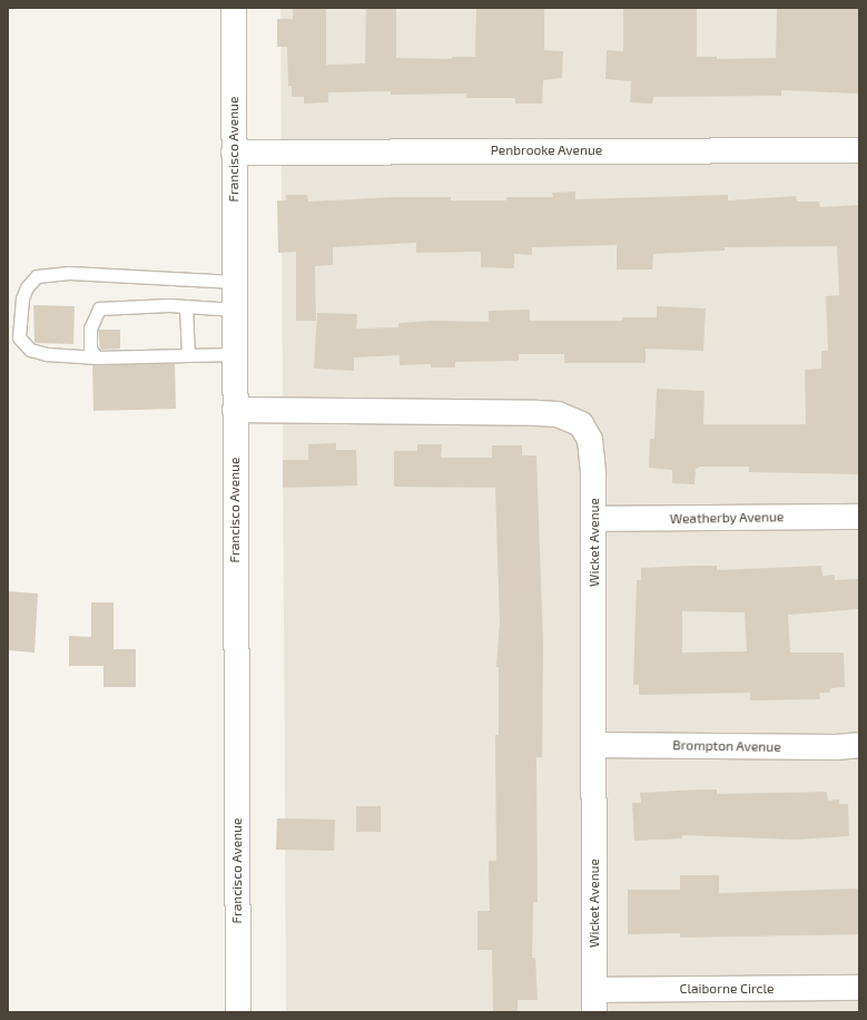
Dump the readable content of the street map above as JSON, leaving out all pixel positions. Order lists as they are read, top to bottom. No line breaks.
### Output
{"streets":{"street":["Francisco Avenue","Penbrooke Avenue","Weatherby Avenue","Wicket Avenue","Brompton Avenue","Claiborne Circle"]},"crossings":[["Francisco Avenue","Penbrooke Avenue"],["Francisco Avenue","Wicket Avenue"],["Weatherby Avenue","Wicket Avenue"],["Wicket Avenue","Brompton Avenue"],["Wicket Avenue","Claiborne Circle"]]}
